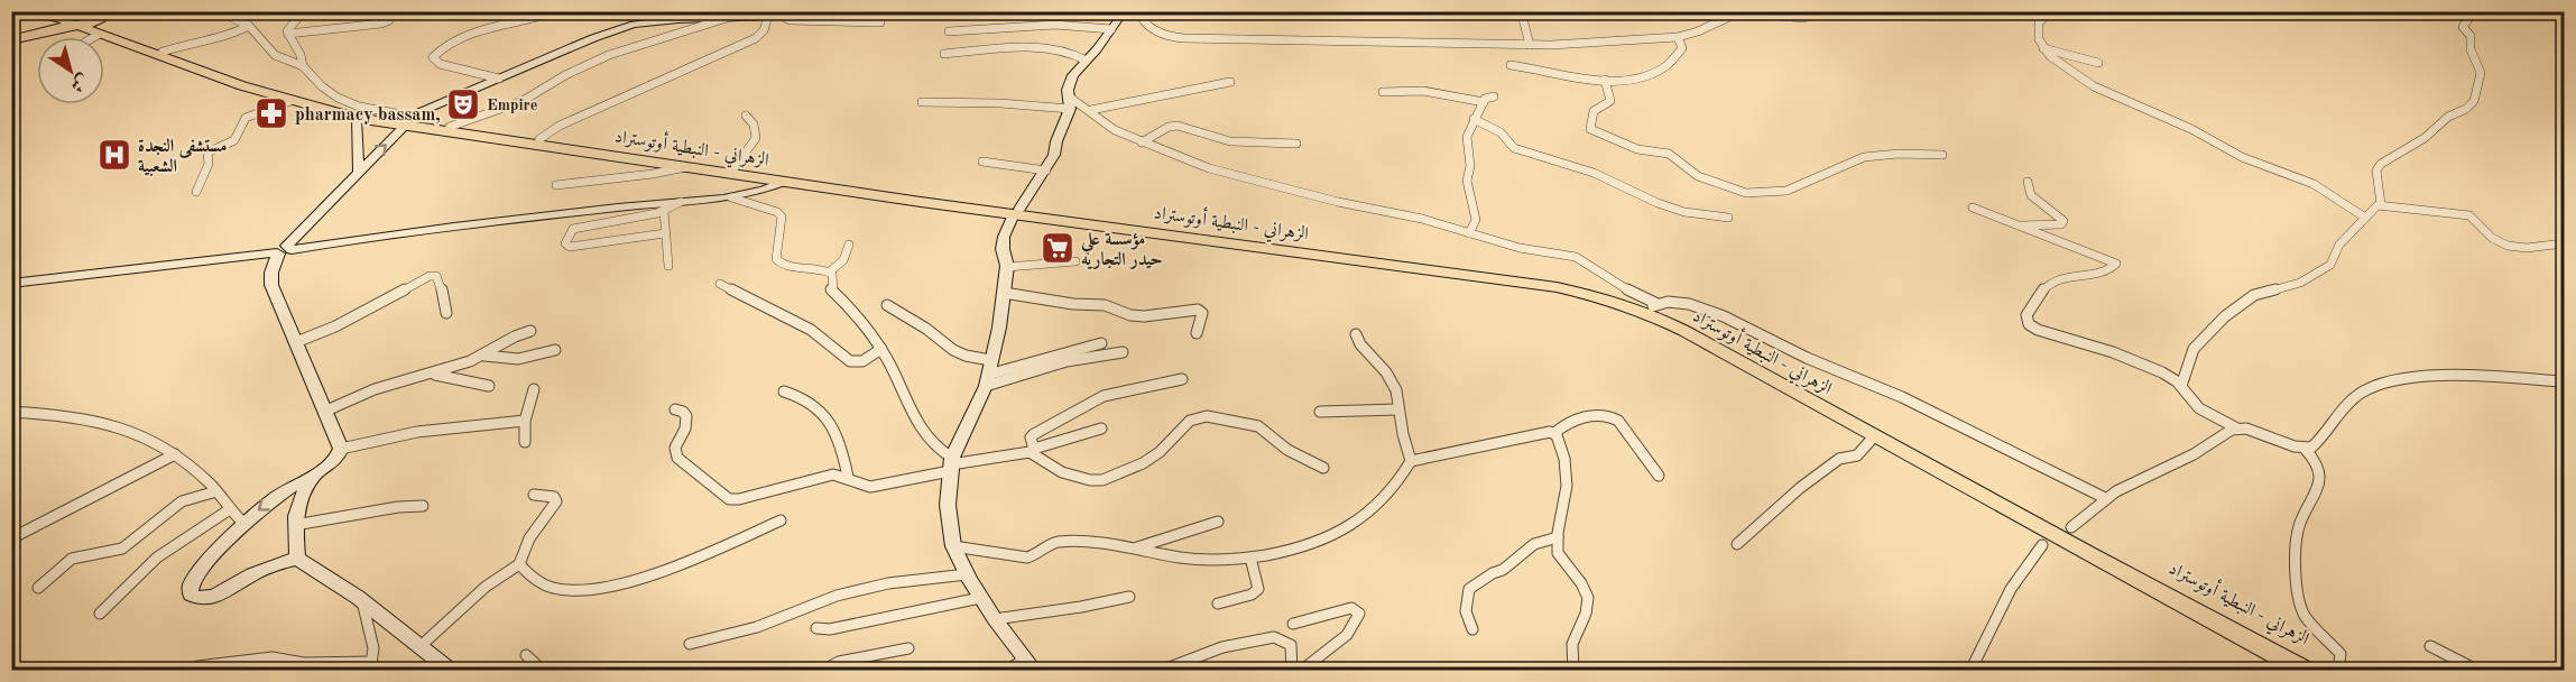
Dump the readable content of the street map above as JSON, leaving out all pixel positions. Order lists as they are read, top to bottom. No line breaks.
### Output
{"streets":{"highway":["الزهراني - النبطية أوتوستراد"]},"places":{"theatre":["Empire"],"pharmacy":["pharmacy bassam,"],"hospital":["مستشفى النجدة الشعبية"],"supermarket":["مؤسسة علي حيدر التجاريه"]},"north":"bottom right"}
